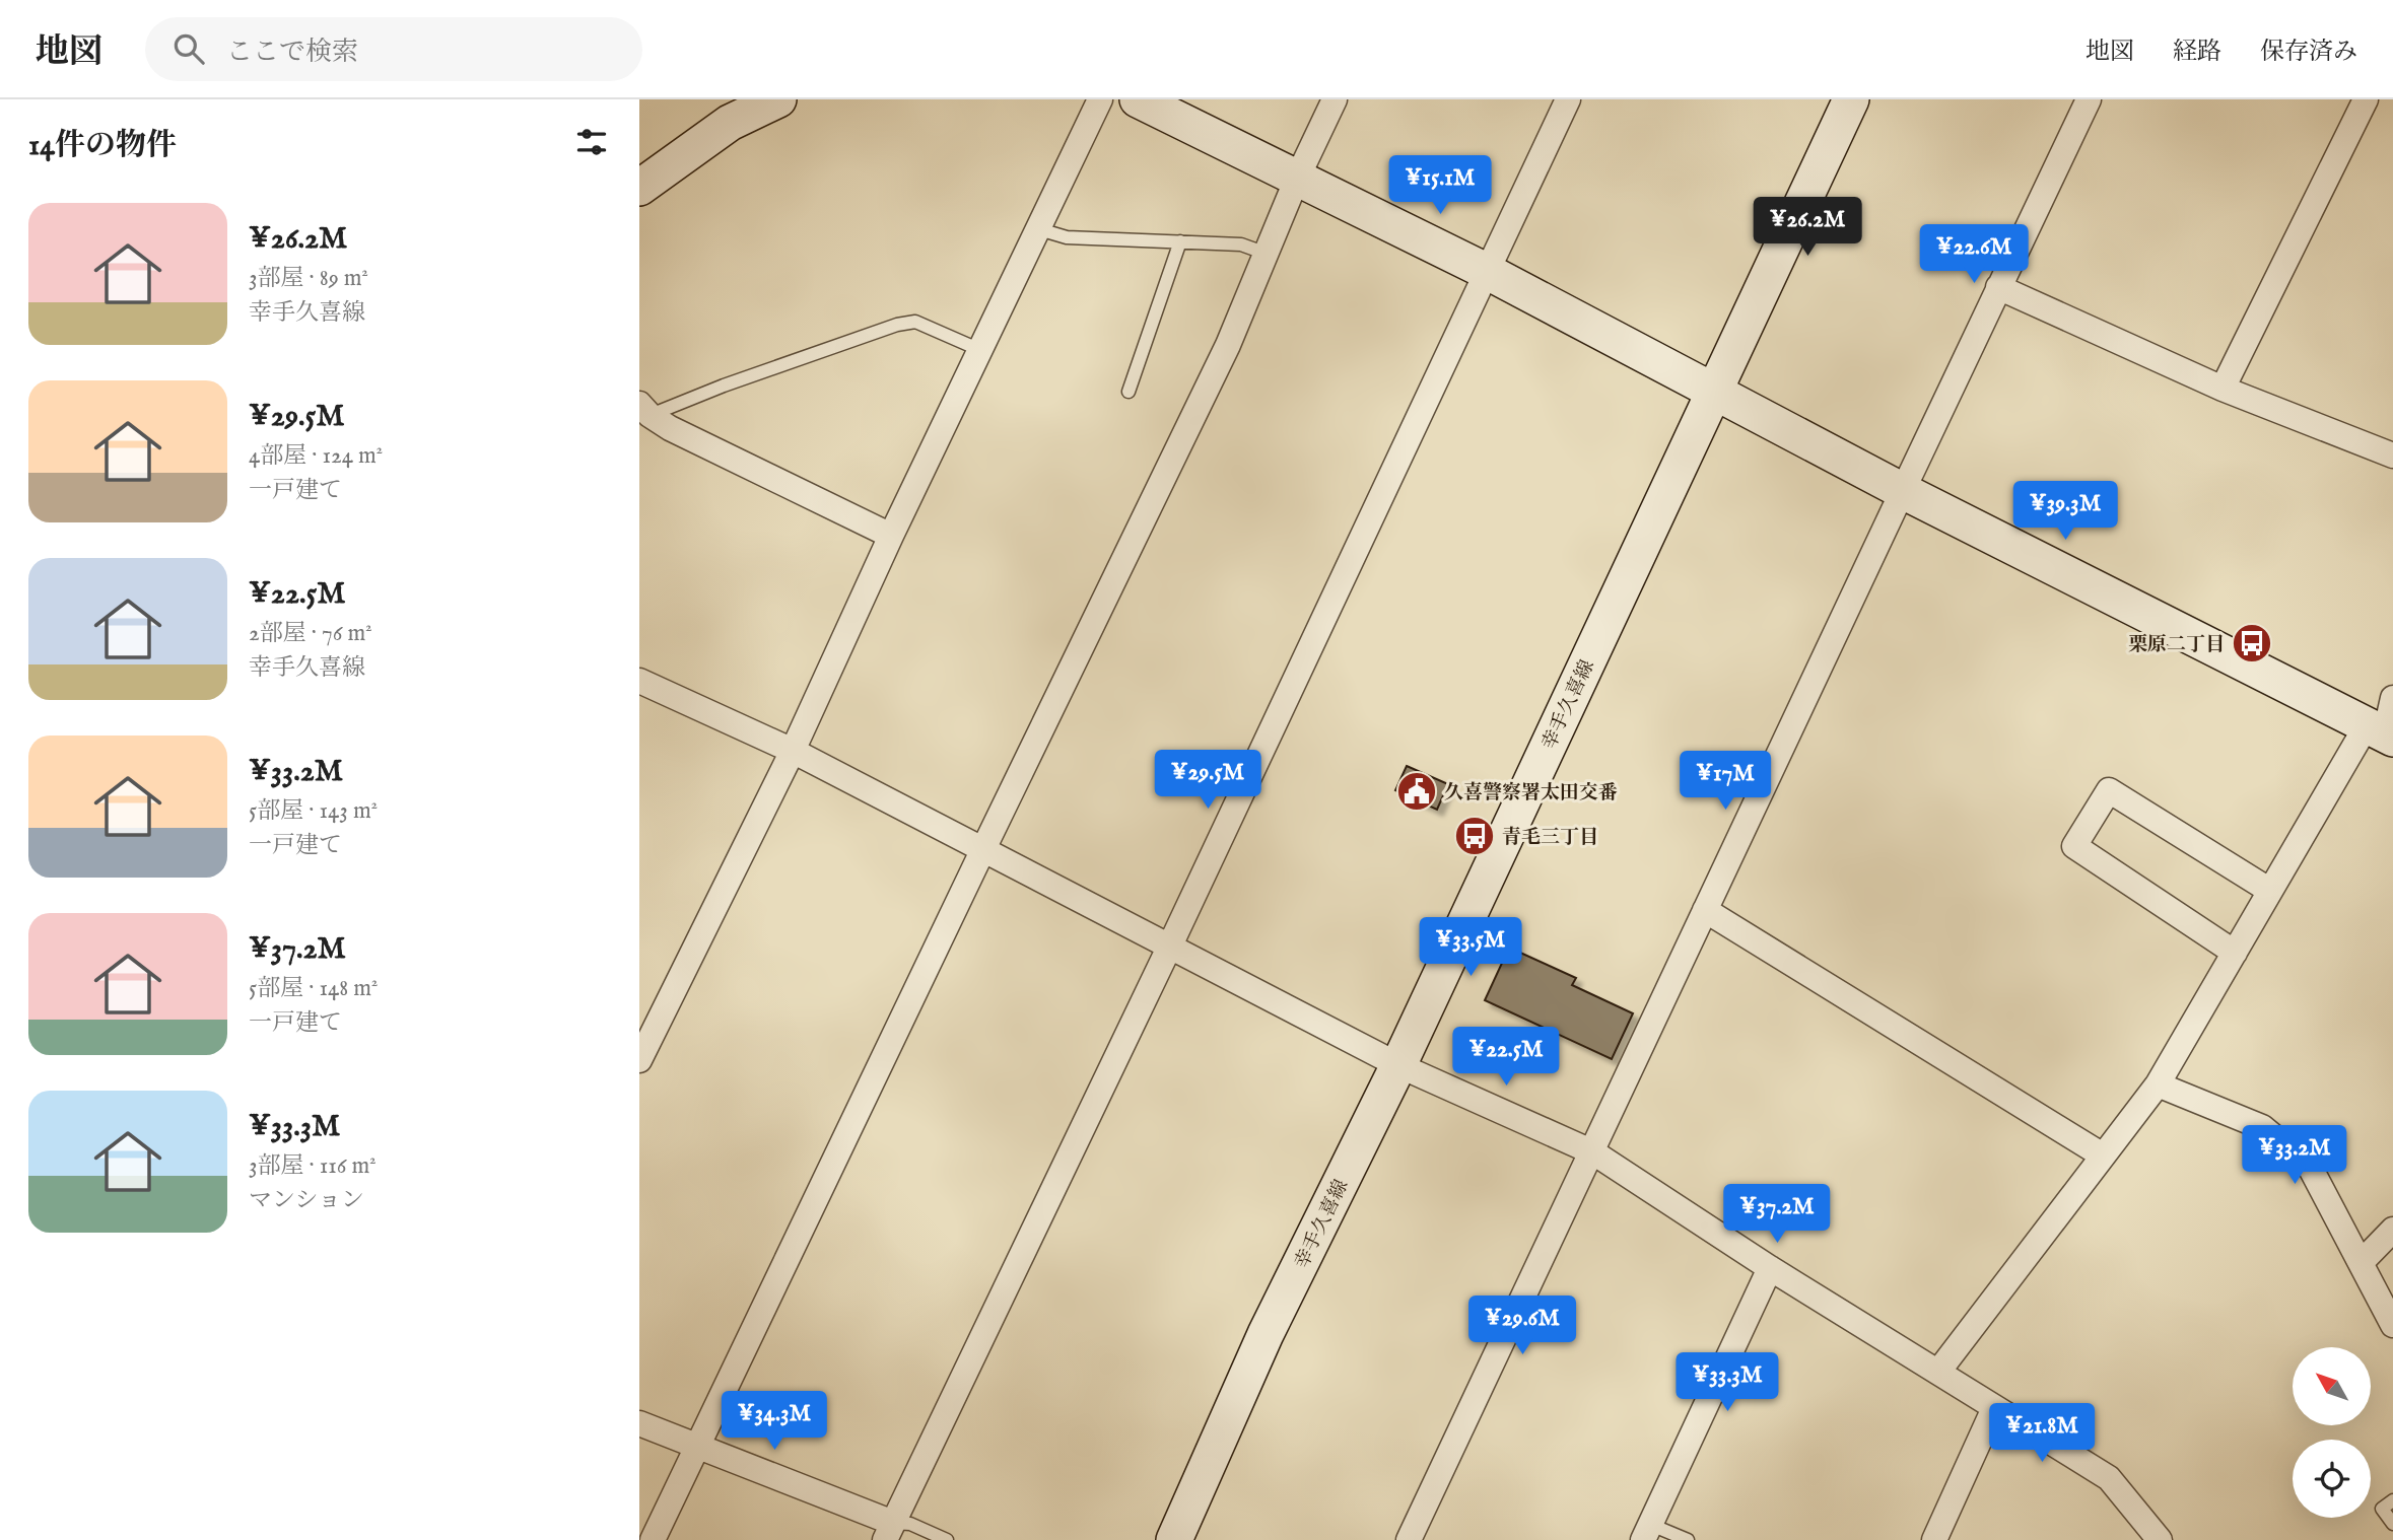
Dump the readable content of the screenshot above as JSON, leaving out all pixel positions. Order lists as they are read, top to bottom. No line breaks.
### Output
{"streets":{"main road":["幸手久喜線"]},"places":{"bus stop":["栗原二丁目","青毛三丁目"],"public building":["久喜警察署太田交番"]},"north":"top left","page":{"header":"地図","search":"ここで検索","nav":["地図","経路","保存済み"],"heading":"14件の物件","price":["¥15.1M","¥26.2M","¥22.6M","¥39.3M","¥29.5M","¥17M","¥33.5M","¥22.5M","¥33.2M","¥37.2M","¥29.6M","¥33.3M","¥34.3M","¥21.8M"],"list":[{"name":"¥26.2M","note":"3部屋 · 89 m² · 幸手久喜線"},{"name":"¥29.5M","note":"4部屋 · 124 m² · 一戸建て"},{"name":"¥22.5M","note":"2部屋 · 76 m² · 幸手久喜線"},{"name":"¥33.2M","note":"5部屋 · 143 m² · 一戸建て"},{"name":"¥37.2M","note":"5部屋 · 148 m² · 一戸建て"},{"name":"¥33.3M","note":"3部屋 · 116 m² · マンション"}]}}
